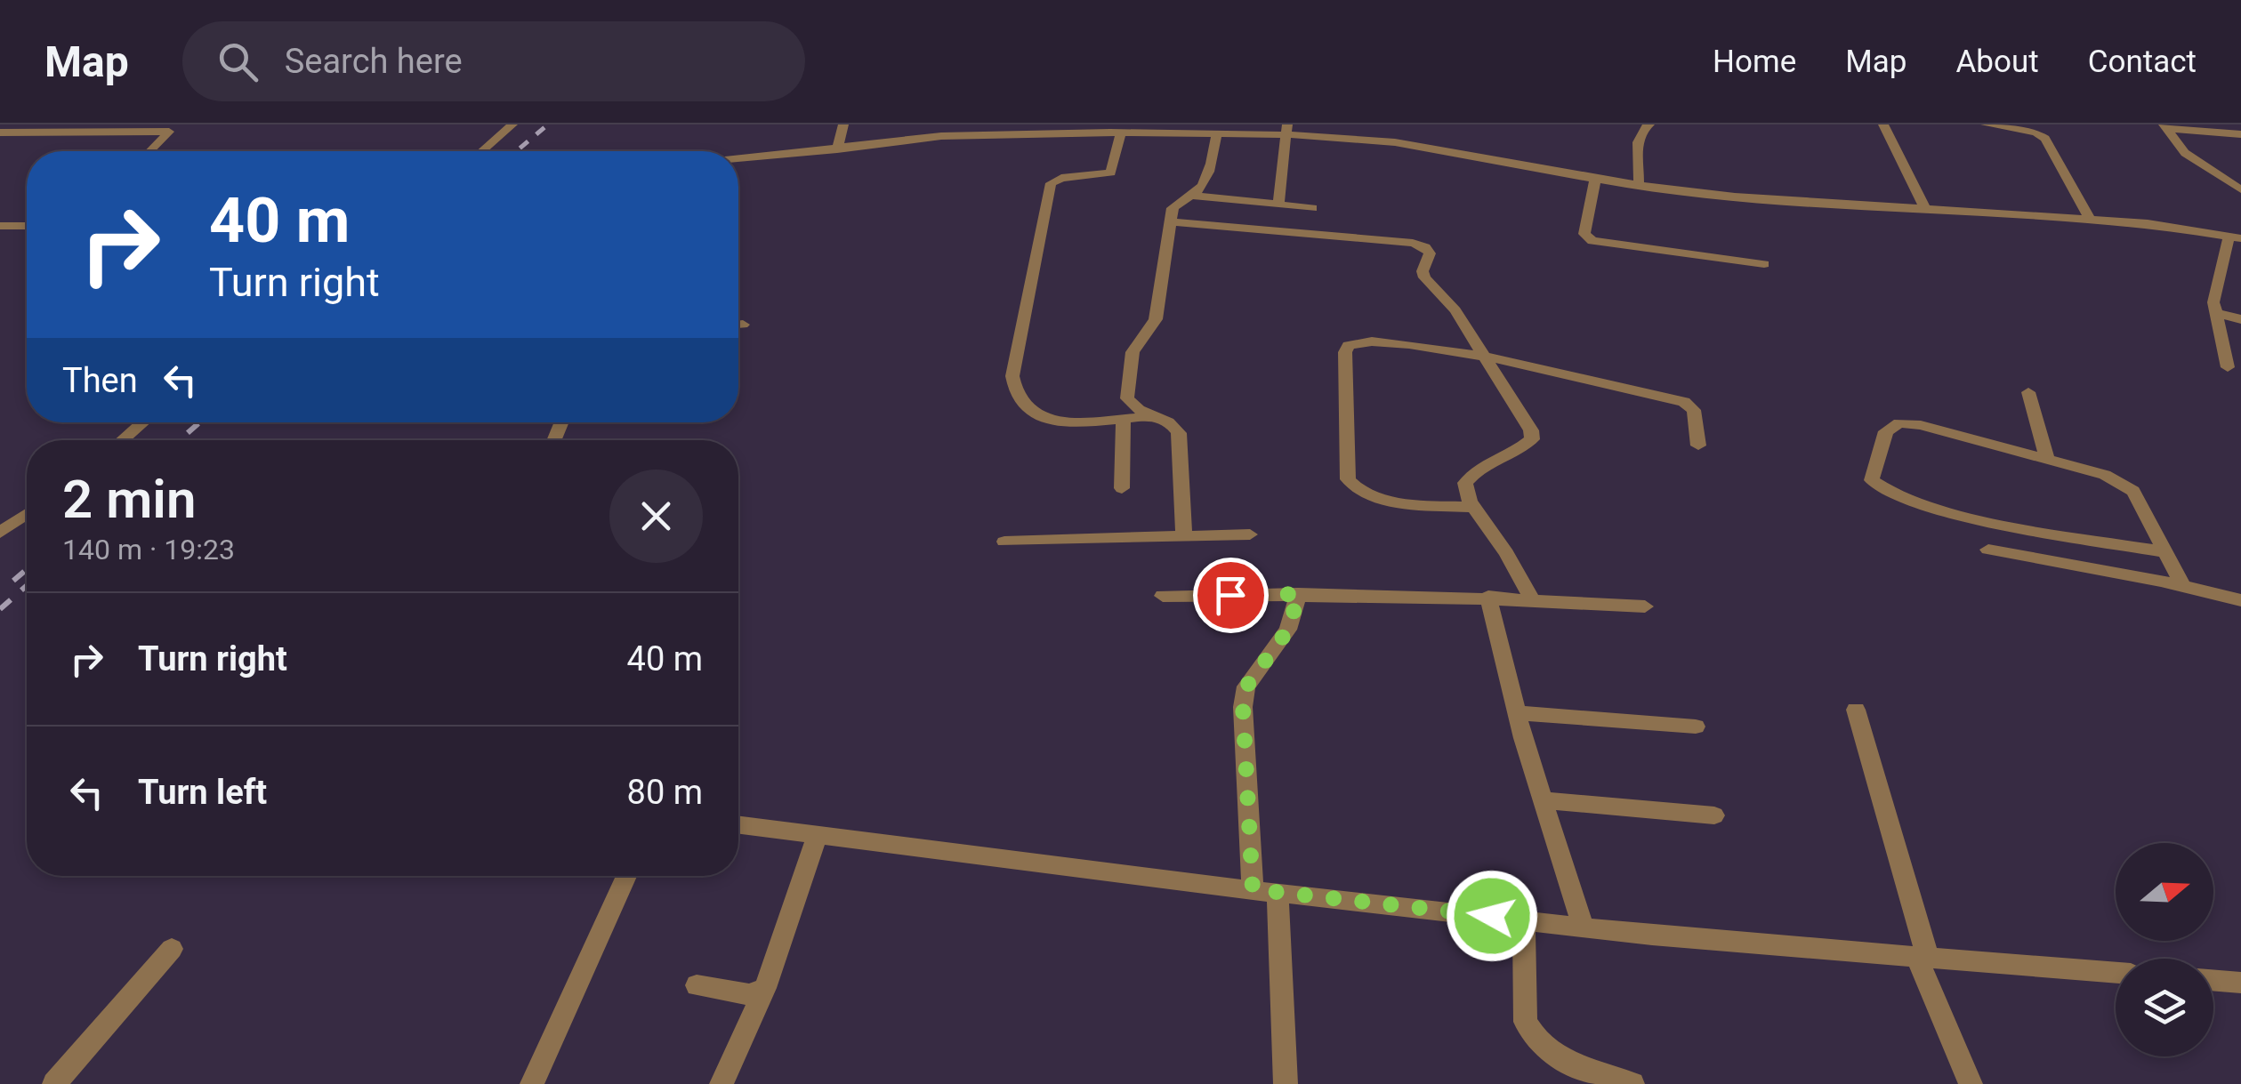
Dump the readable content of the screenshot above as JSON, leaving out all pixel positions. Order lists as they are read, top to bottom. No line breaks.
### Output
{"north":"right","page":{"header":"Map","search":"Search here","nav":["Home","Map","About","Contact"],"turn":["40 m","Turn right"],"then":"Then","heading":["2 min","140 m · 19:23"],"list":[{"name":"Turn right","value":"40 m"},{"name":"Turn left","value":"80 m"}]}}
